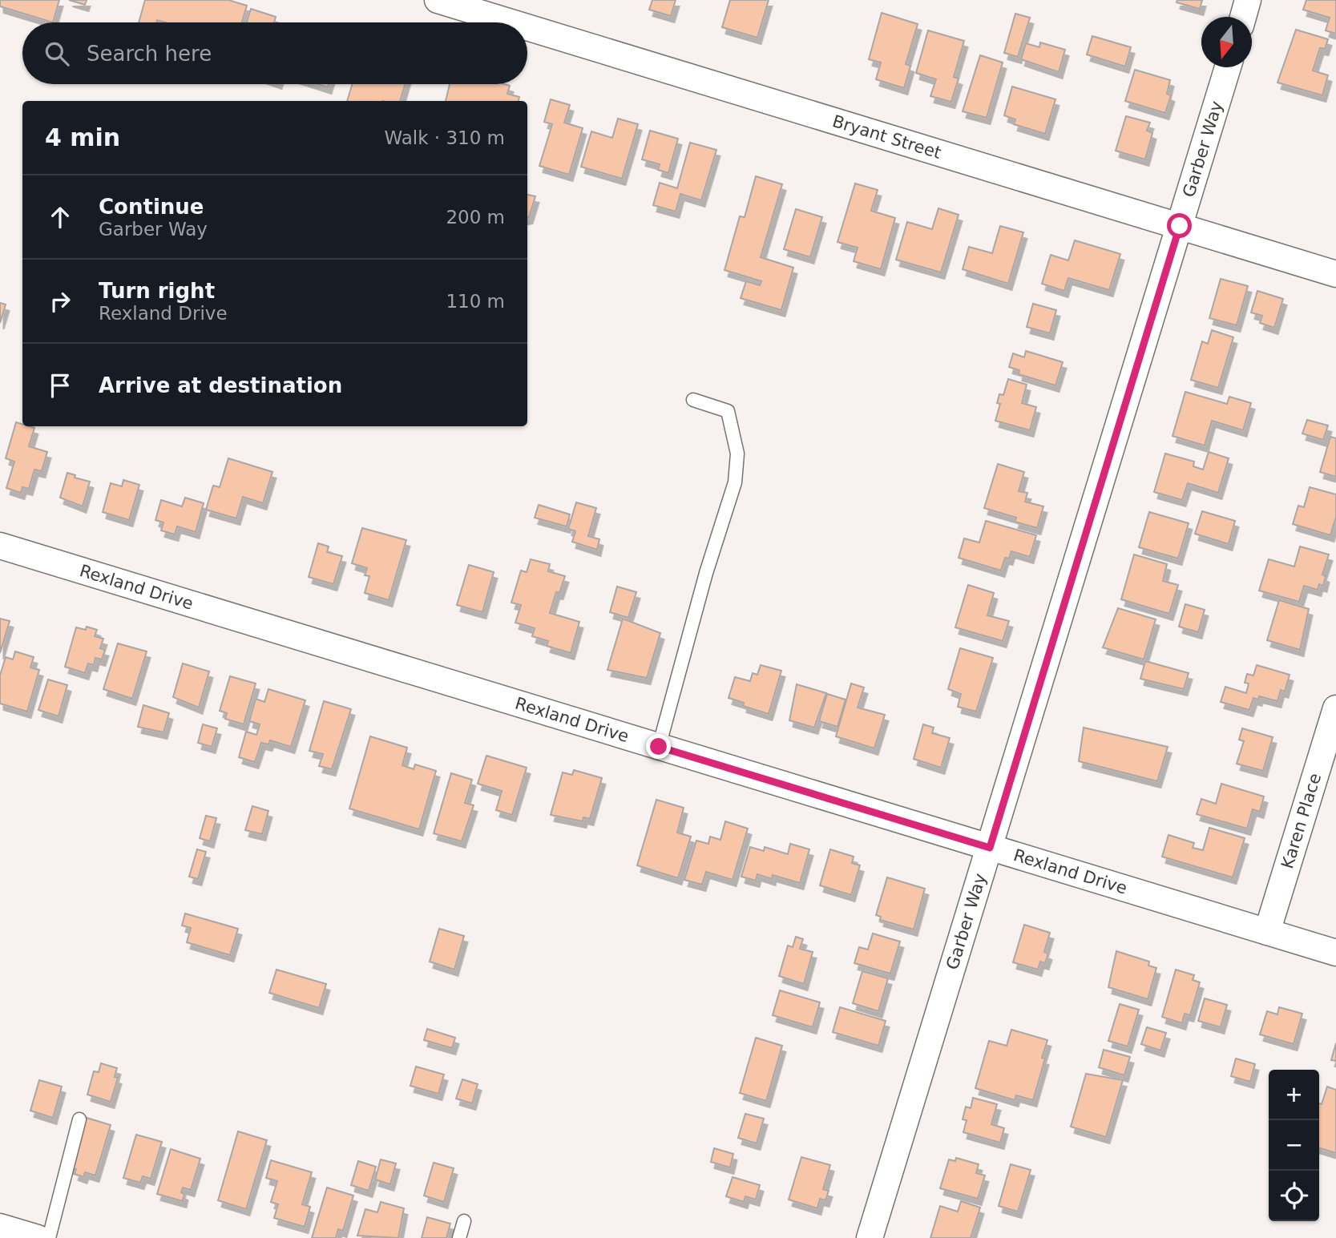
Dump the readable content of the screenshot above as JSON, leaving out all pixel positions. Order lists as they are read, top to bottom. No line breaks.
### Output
{"streets":{"street":["Bryant Street","Garber Way","Rexland Drive","Karen Place"]},"crossings":[["Bryant Street","Garber Way"],["Garber Way","Rexland Drive"],["Rexland Drive","Karen Place"]],"north":"bottom","page":{"search":"Search here","heading":["4 min","Walk · 310 m"],"list":[["Continue","Garber Way","200 m"],["Turn right","Rexland Drive","110 m"],"Arrive at destination"],"map_buttons":["+","−"]}}
